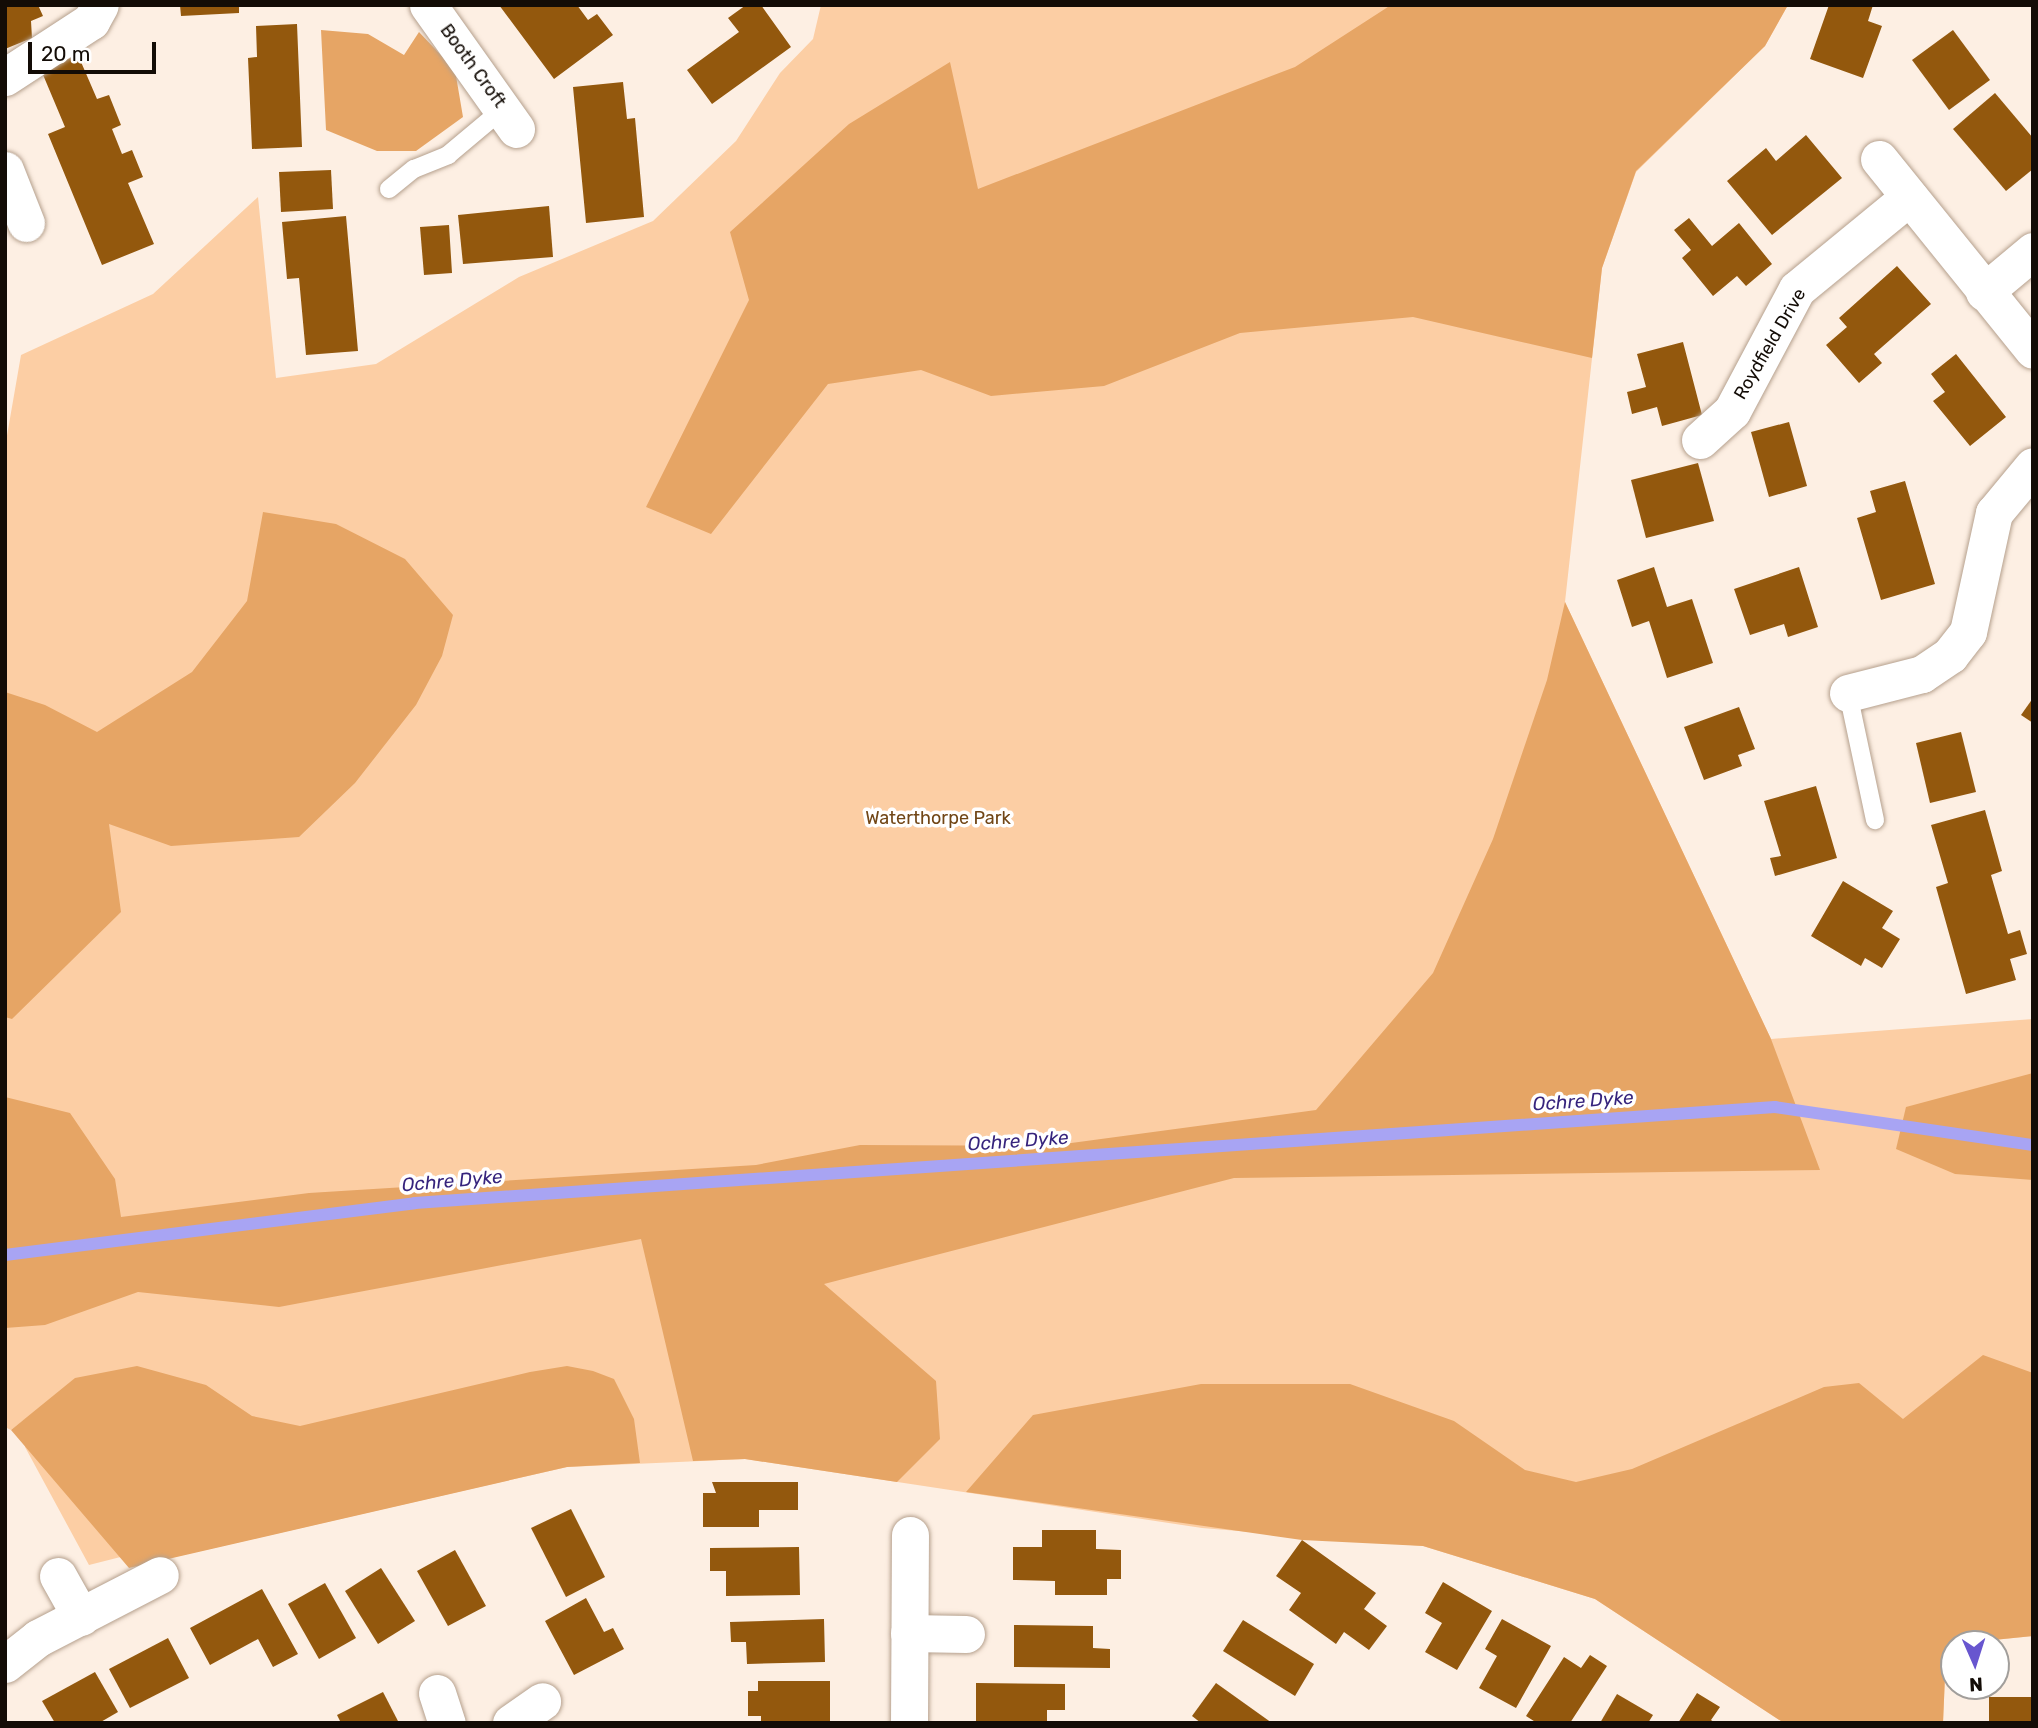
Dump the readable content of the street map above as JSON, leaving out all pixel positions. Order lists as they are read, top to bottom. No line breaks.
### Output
{"streets":{"street":["Booth Croft","Roydfield Drive"]},"water":["Ochre Dyke"],"parks":["Waterthorpe Park"],"scale_bar":"20 m","north":"bottom"}
